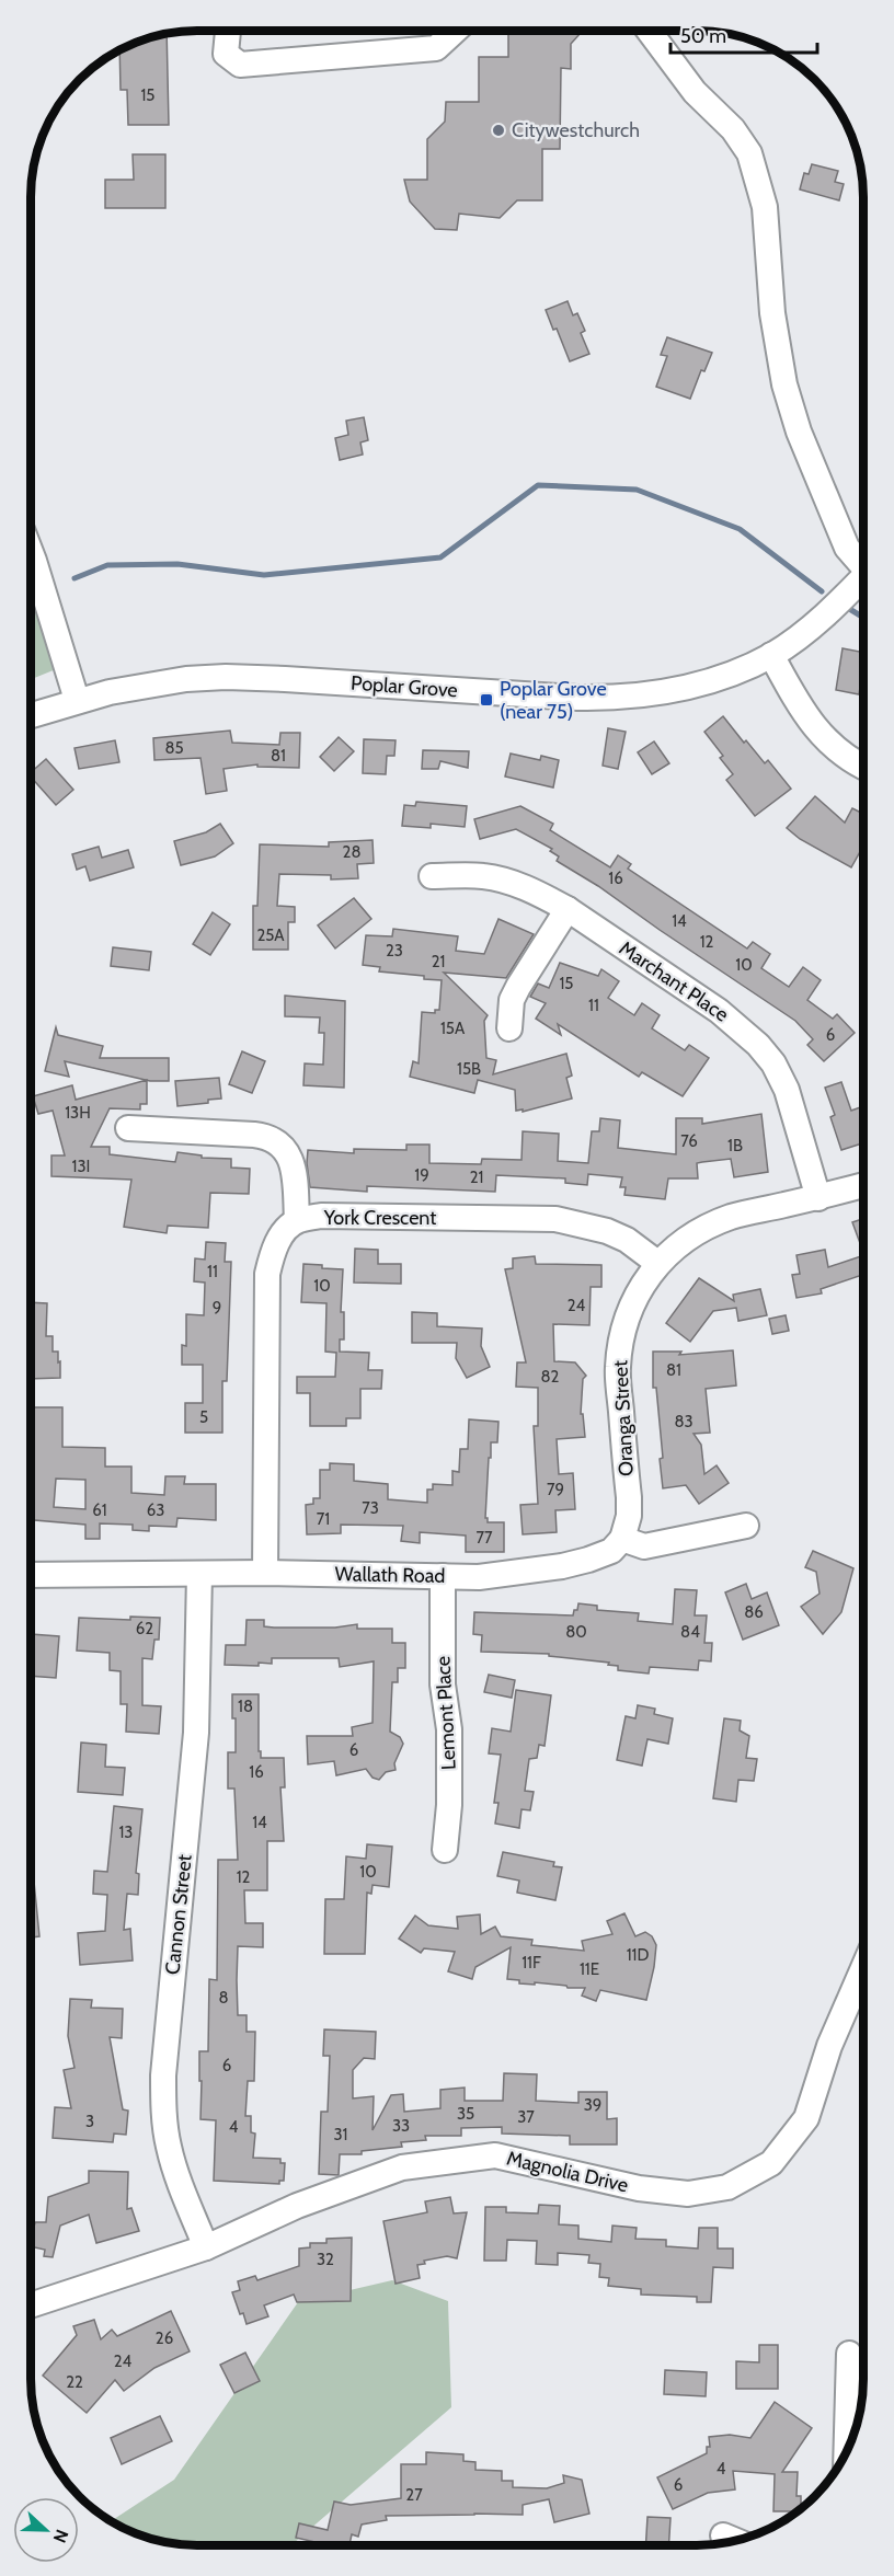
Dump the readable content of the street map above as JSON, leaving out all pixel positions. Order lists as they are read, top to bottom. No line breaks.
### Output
{"streets":{"street":["Poplar Grove","Marchant Place","York Crescent","Oranga Street","Wallath Road","Lemont Place","Cannon Street","Magnolia Drive"]},"crossings":[["Marchant Place","Oranga Street"],["York Crescent","Oranga Street"],["York Crescent","Wallath Road"],["Oranga Street","Wallath Road"],["Wallath Road","Lemont Place"],["Wallath Road","Cannon Street"],["Cannon Street","Magnolia Drive"]],"places":{"other":["Citywestchurch"],"transit":["Poplar Grove (near 75)"]},"house_numbers":["15","85","81","28","16","14","25A","12","23","21","10","15","11","15A","6","15B","13H","76","1B","13I","19","21","11","10","24","9","81","82","5","83","79","73","61","63","71","77","86","62","80","84","18","6","16","14","13","10","12","11D","11F","11E","8","6","39","35","37","3","33","4","31","32","26","24","22","4","6","27"],"scale_bar":"50 m","north":"right"}
